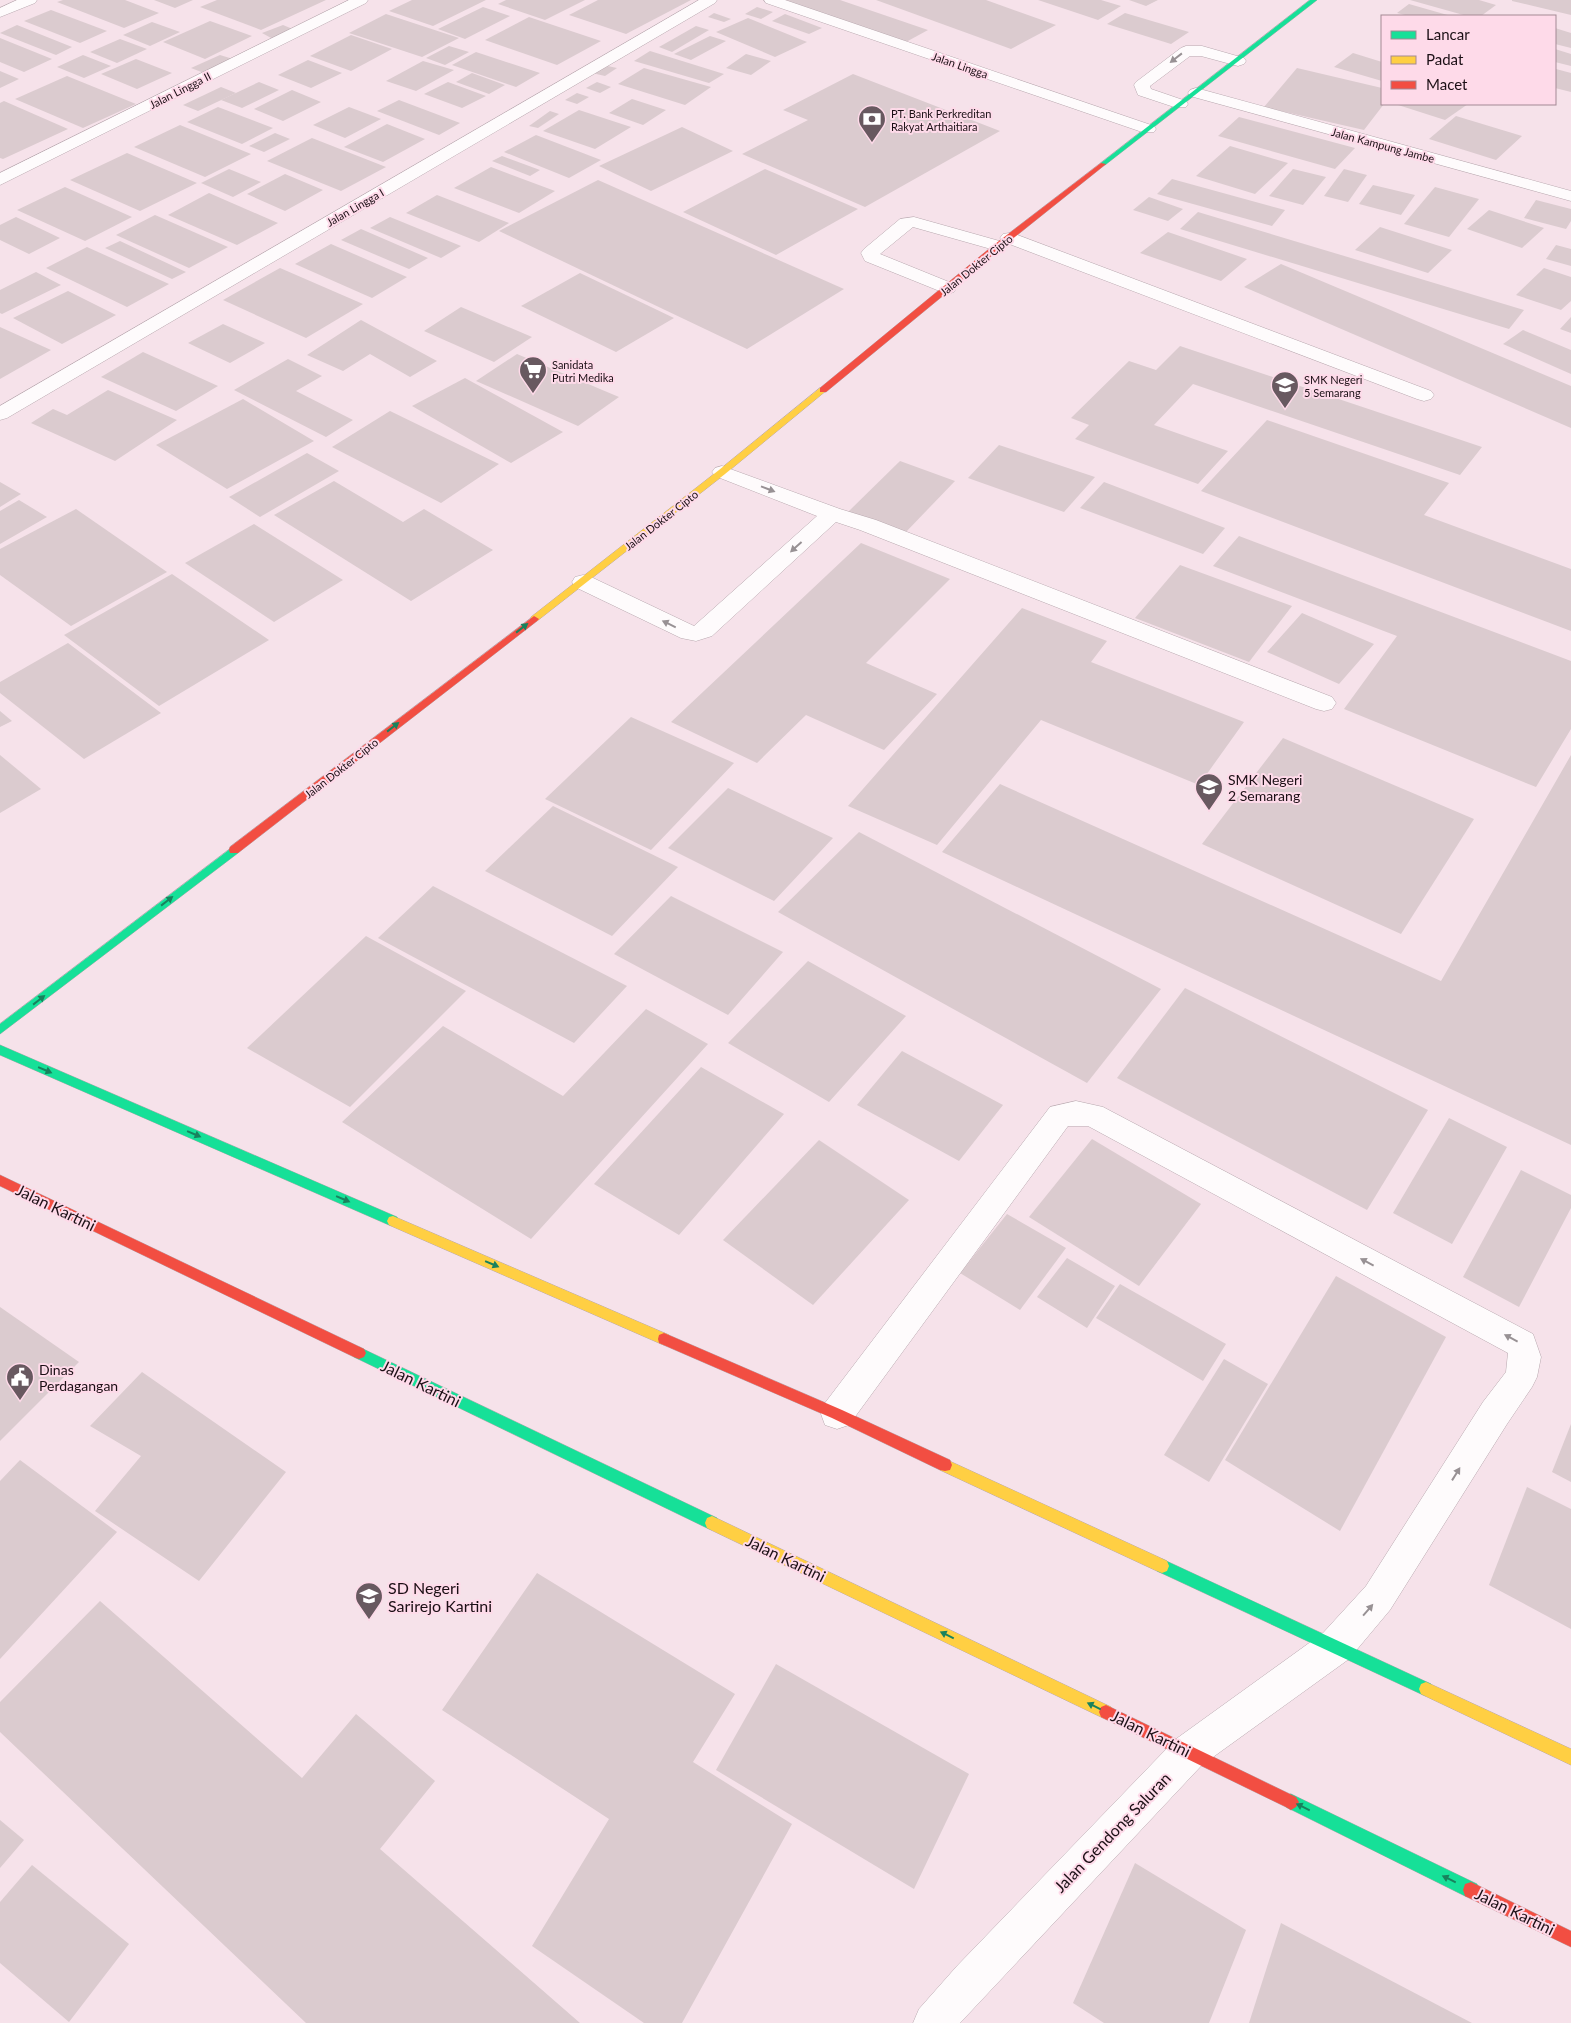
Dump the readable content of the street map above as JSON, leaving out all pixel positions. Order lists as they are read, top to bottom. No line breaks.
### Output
{"streets":{"main road":["Jalan Dokter Cipto","Jalan Kartini"],"street":["Jalan Lingga","Jalan Lingga II","Jalan Kampung Jambe","Jalan Lingga I","Jalan Gendong Saluran"]},"crossings":[["Jalan Lingga","Jalan Dokter Cipto"],["Jalan Kampung Jambe","Jalan Dokter Cipto"],["Jalan Kartini","Jalan Gendong Saluran"]],"one_way":["Jalan Dokter Cipto","Jalan Kartini"],"places":{"bank":["PT. Bank Perkreditan Rakyat Arthaitiara"],"supermarket":["Sanidata Putri Medika"],"school or university":["SMK Negeri 5 Semarang","SMK Negeri 2 Semarang","SD Negeri Sarirejo Kartini"],"public building":["Dinas Perdagangan"]},"legend":["Lancar","Padat","Macet"]}
